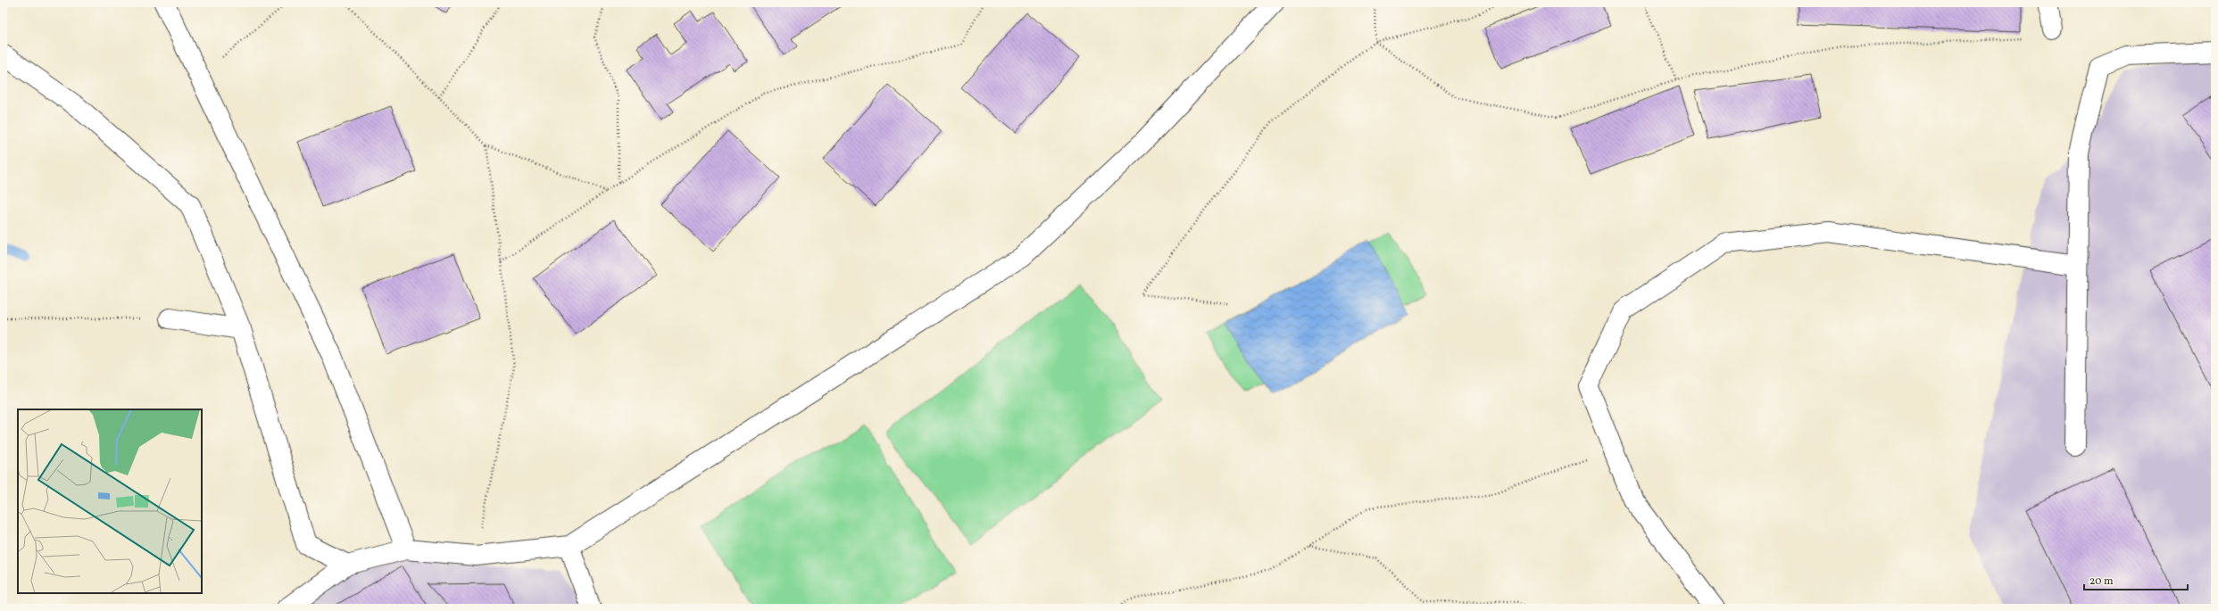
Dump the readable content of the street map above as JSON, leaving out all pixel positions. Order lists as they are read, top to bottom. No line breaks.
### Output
{"scale_bar":"20 m"}
